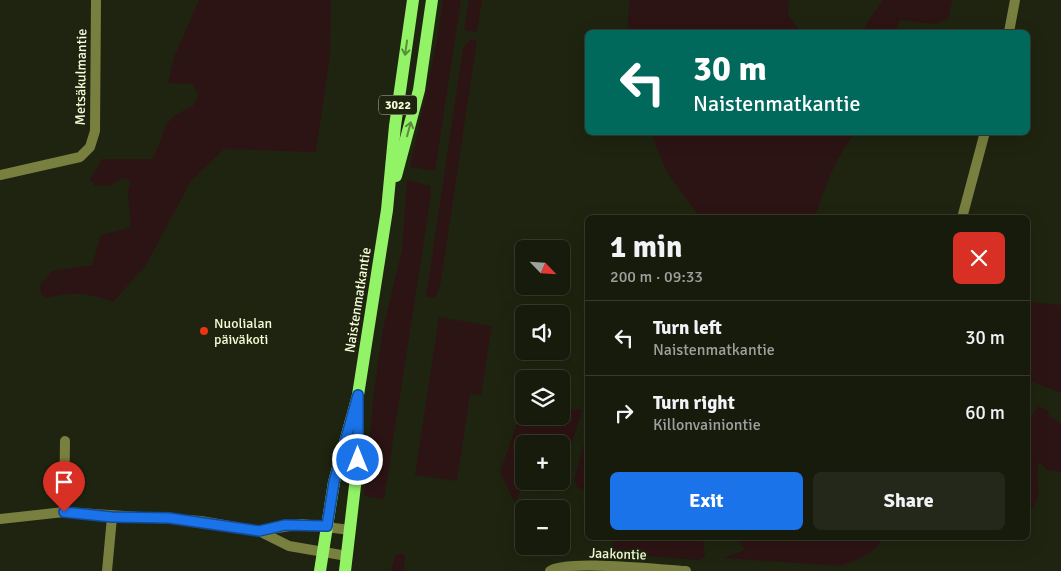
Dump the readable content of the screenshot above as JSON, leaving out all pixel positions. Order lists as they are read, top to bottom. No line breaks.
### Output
{"streets":{"main road":["3022","Naistenmatkantie"],"street":["Metsäkulmantie","Jaakontie"]},"places":["Nuolialan päiväkoti"],"north":"bottom right","page":{"turn":["30 m","Naistenmatkantie"],"heading":["1 min","200 m · 09:33"],"map_buttons":["+","−"],"list":[{"name":"Turn left","note":"Naistenmatkantie","value":"30 m"},{"name":"Turn right","note":"Killonvainiontie","value":"60 m"}],"buttons":["Exit","Share"]}}
